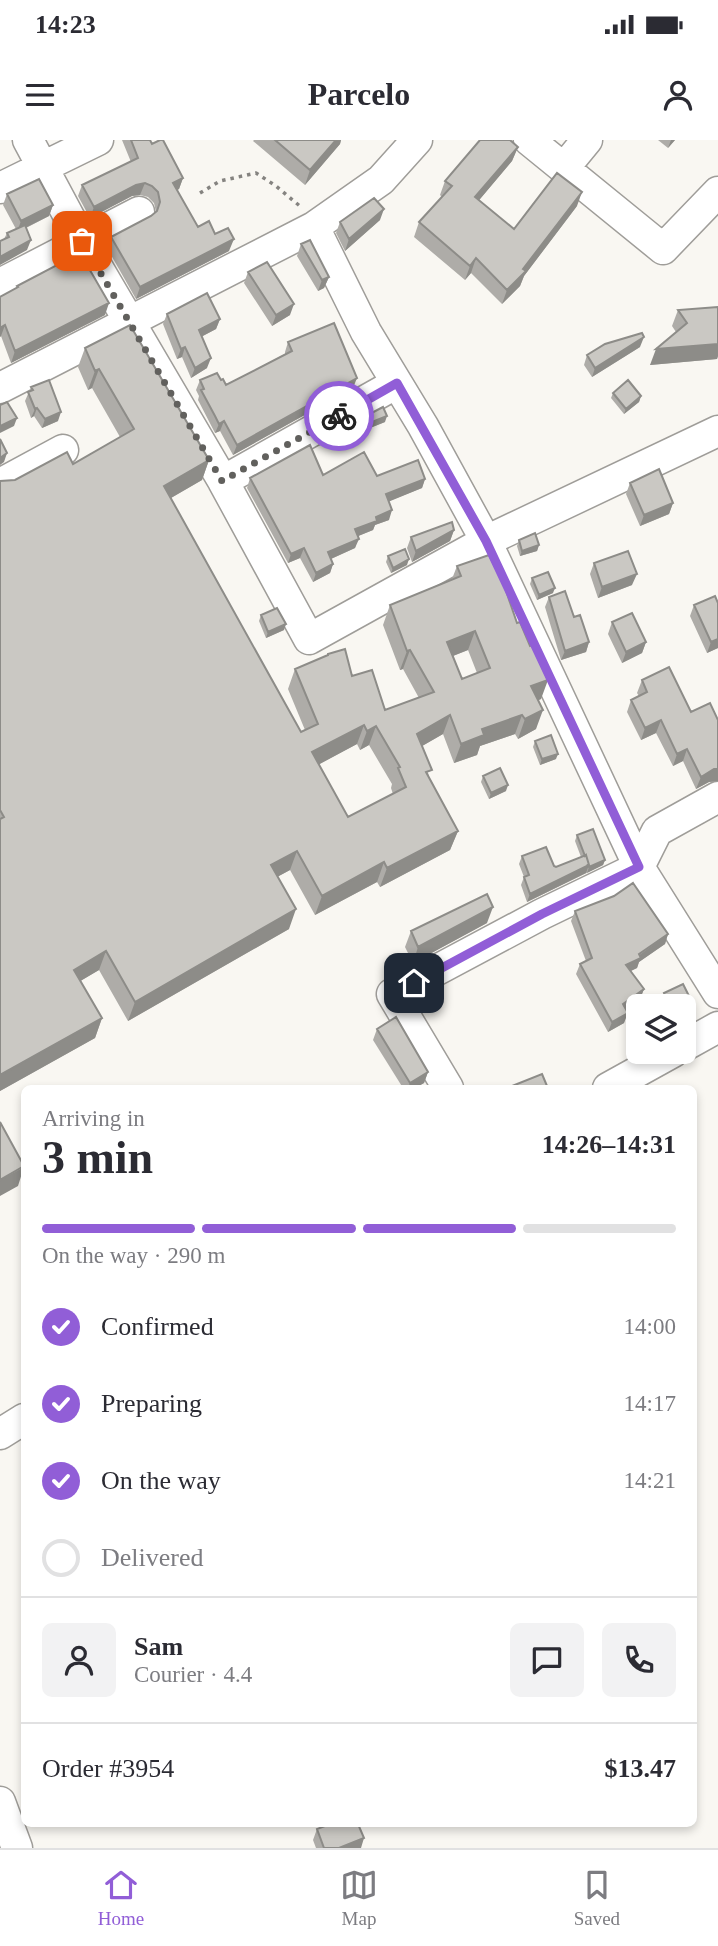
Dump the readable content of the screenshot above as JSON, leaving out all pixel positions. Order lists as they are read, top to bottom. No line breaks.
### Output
{"page":{"status":"14:23","header":"Parcelo","heading":["3 min","Arriving in","14:26–14:31"],"panel":["Sam","Courier · 4.4","Order #3954","$13.47"],"bar":"On the way · 290 m","list":[["Confirmed","14:00"],["Preparing","14:17"],["On the way","14:21"],"Delivered"],"tabs":["Home","Map","Saved"]}}
